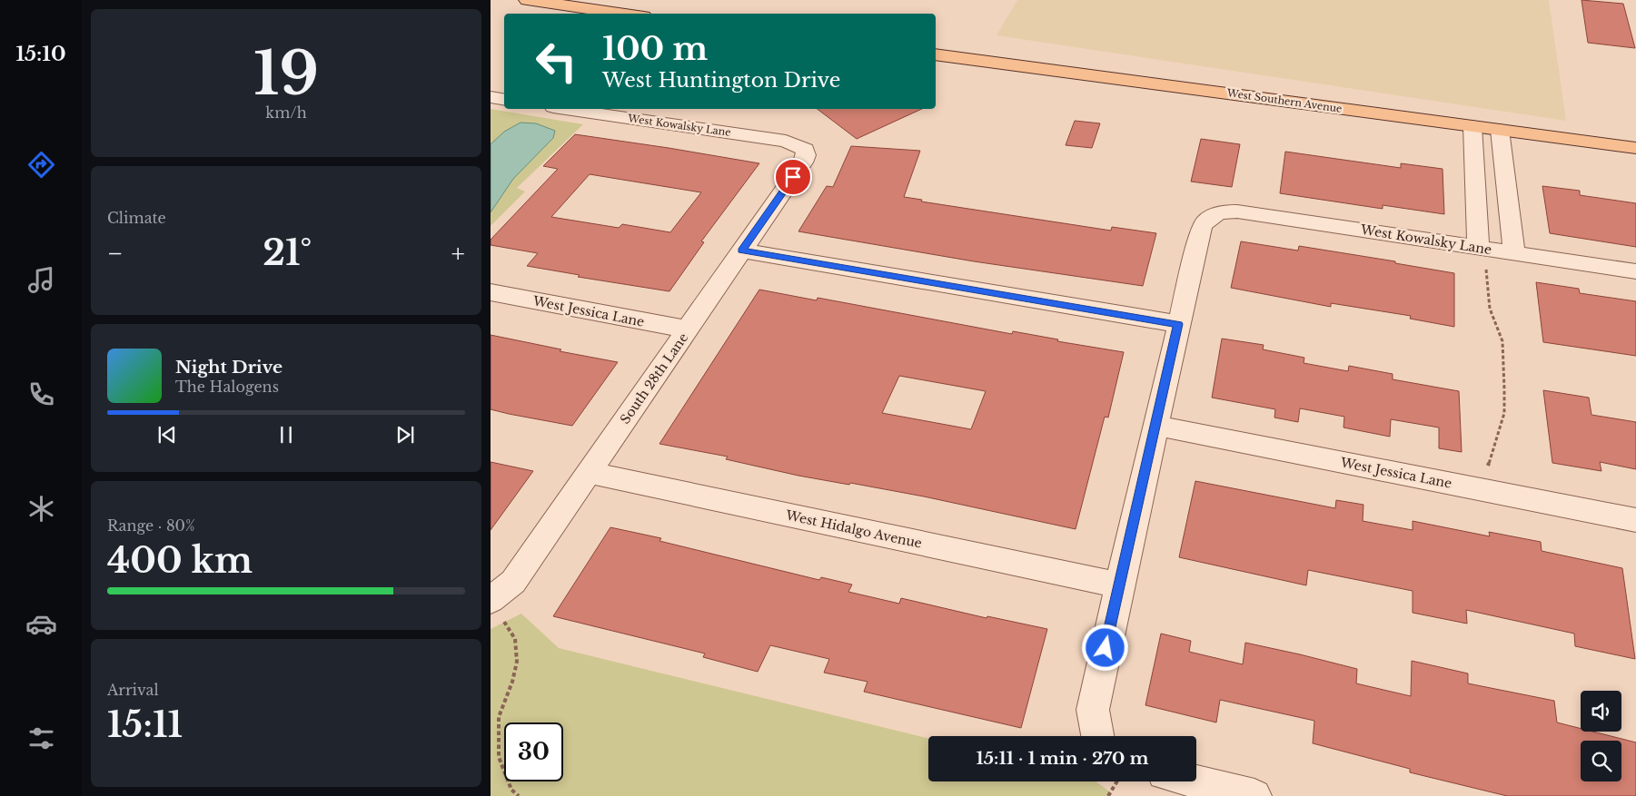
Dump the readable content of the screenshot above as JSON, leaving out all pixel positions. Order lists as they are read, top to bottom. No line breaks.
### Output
{"streets":{"main road":["West Southern Avenue"],"street":["West Kowalsky Lane","West Jessica Lane","South 28th Lane","West Hidalgo Avenue"]},"crossings":[["West Kowalsky Lane","South 28th Lane"],["West Jessica Lane","South 28th Lane"],["South 28th Lane","West Hidalgo Avenue"]],"page":{"tabs":"15:10","tile":[["19","km/h"],"Climate",["Range · 80%","400 km"],["Arrival","15:11"]],"turn":["100 m","West Huntington Drive"],"heat":["−","21°","+"],"song":["Night Drive","The Halogens"],"limit":"30","trip":"15:11 · 1 min · 270 m"}}
